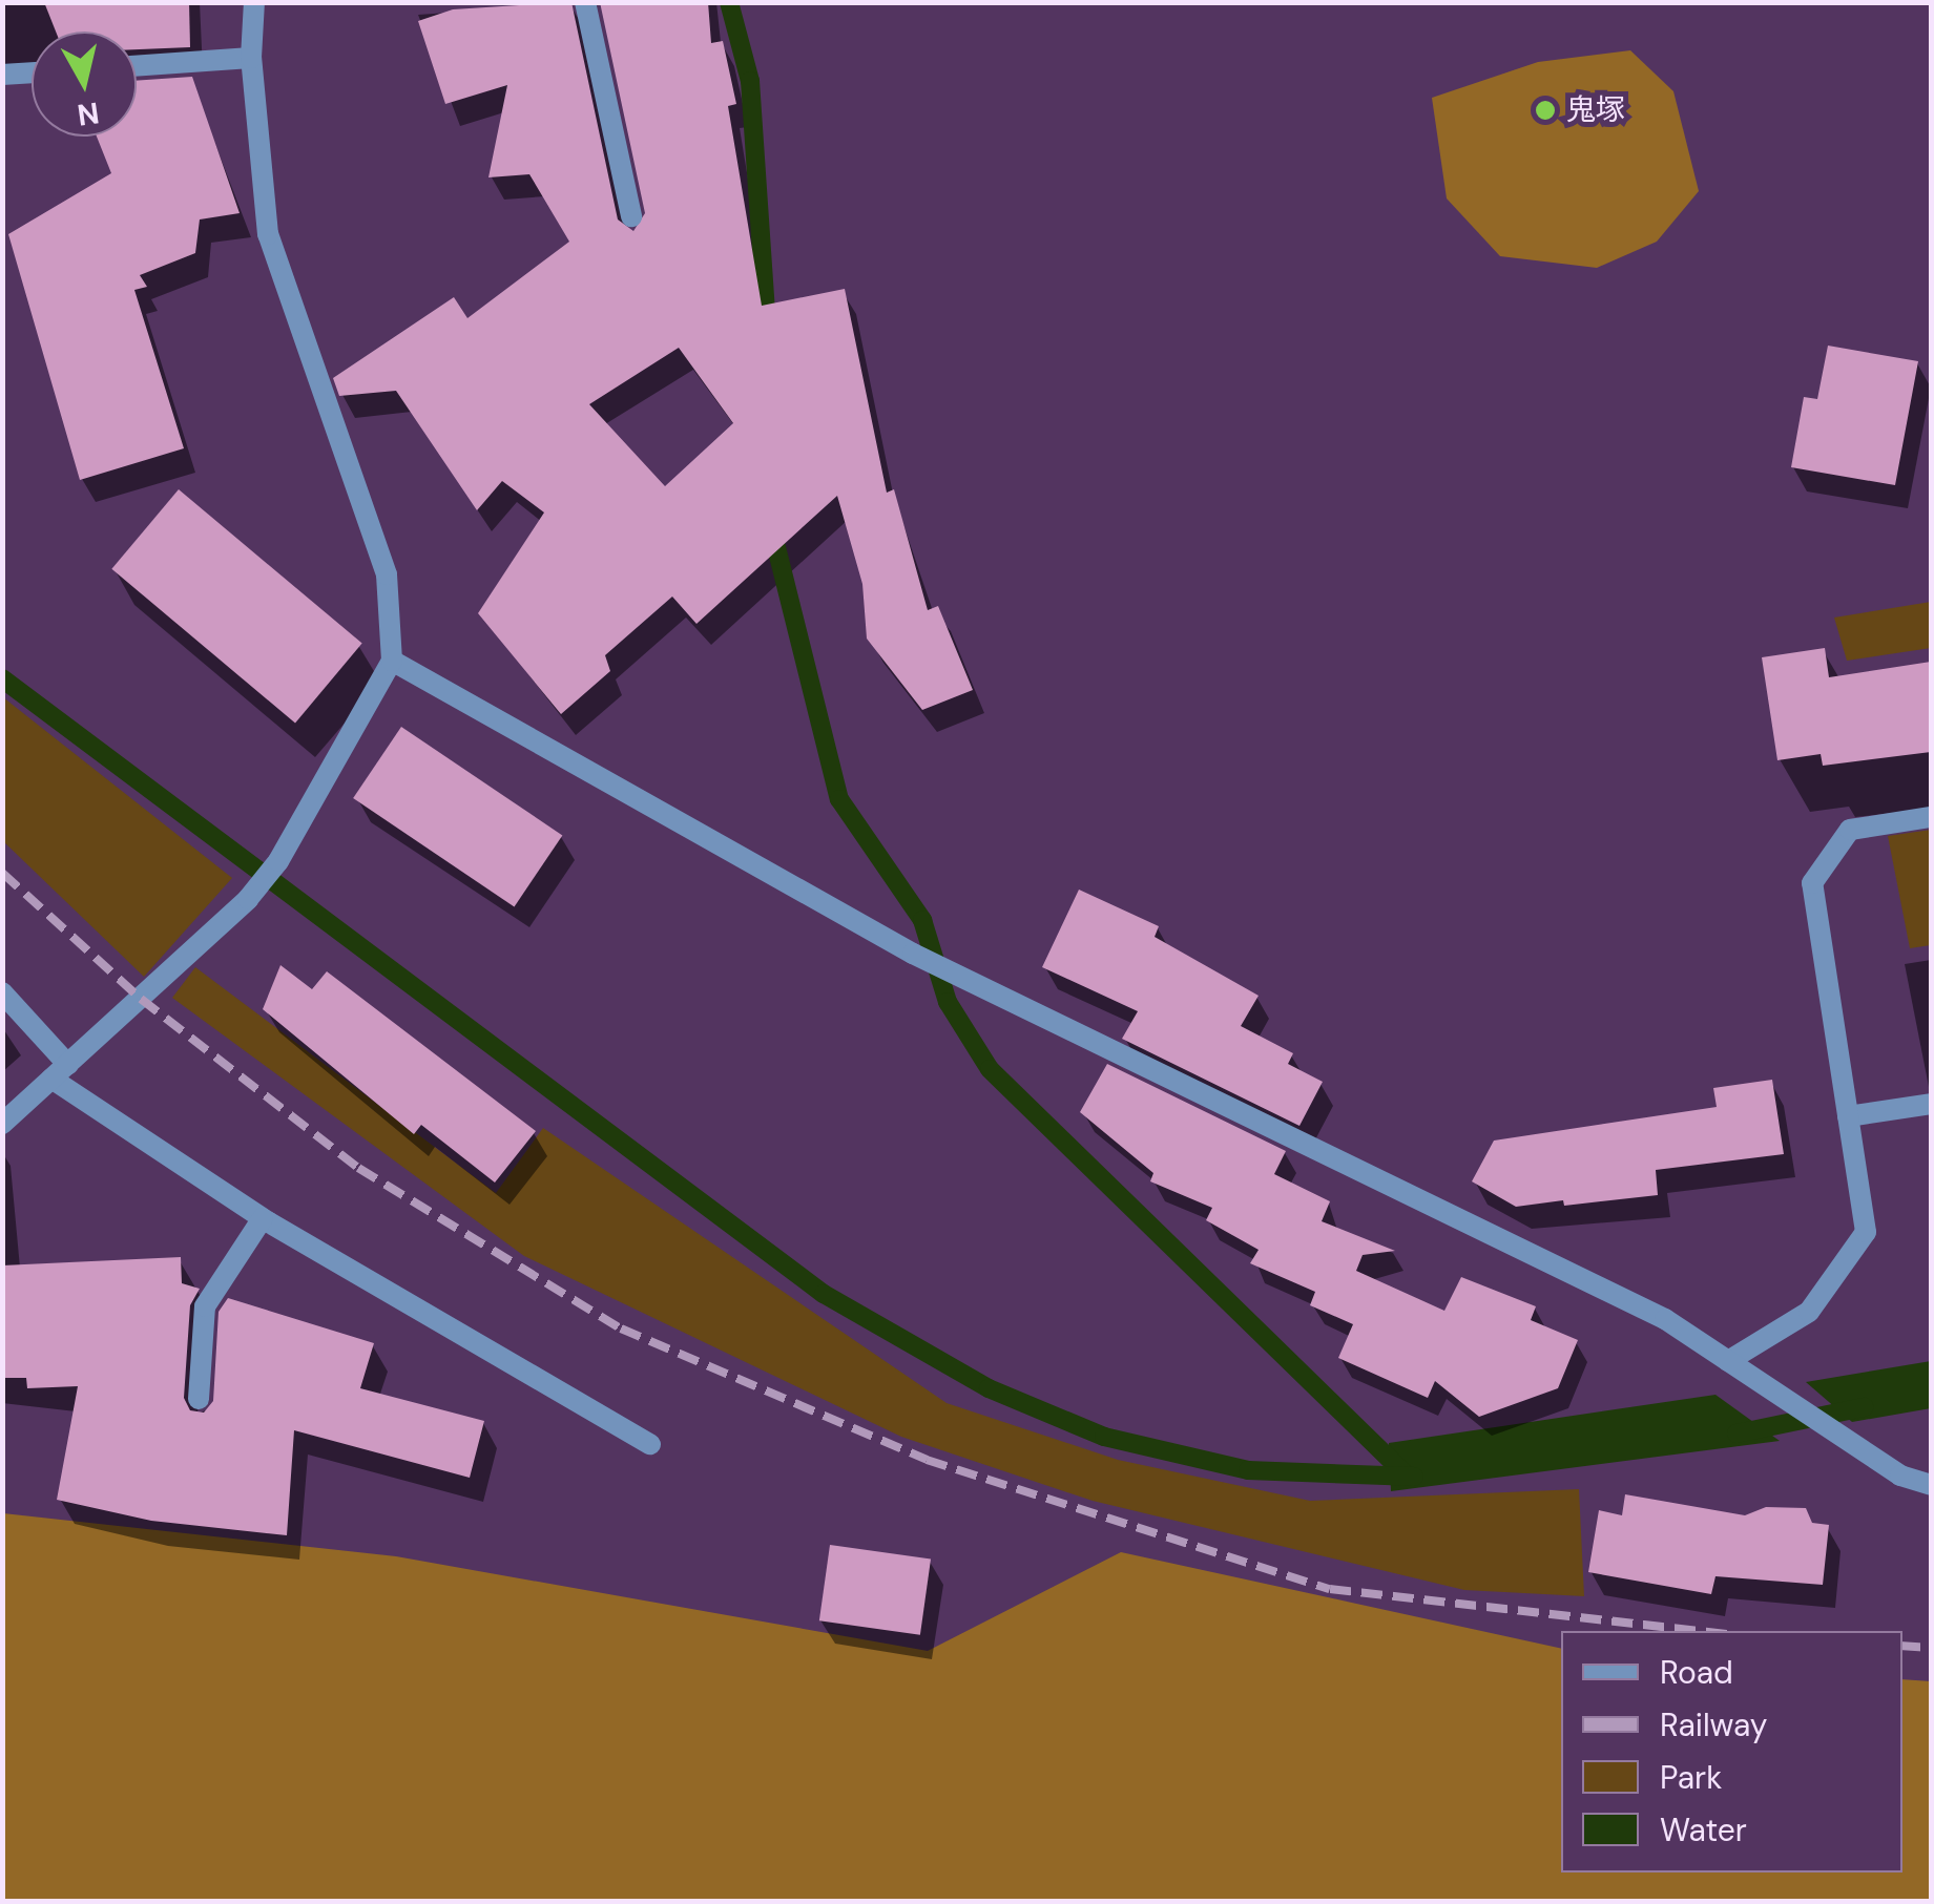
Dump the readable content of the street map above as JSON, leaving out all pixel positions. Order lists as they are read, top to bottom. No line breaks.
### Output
{"places":["鬼塚"],"legend":["Road","Railway","Park","Water"],"north":"bottom"}
